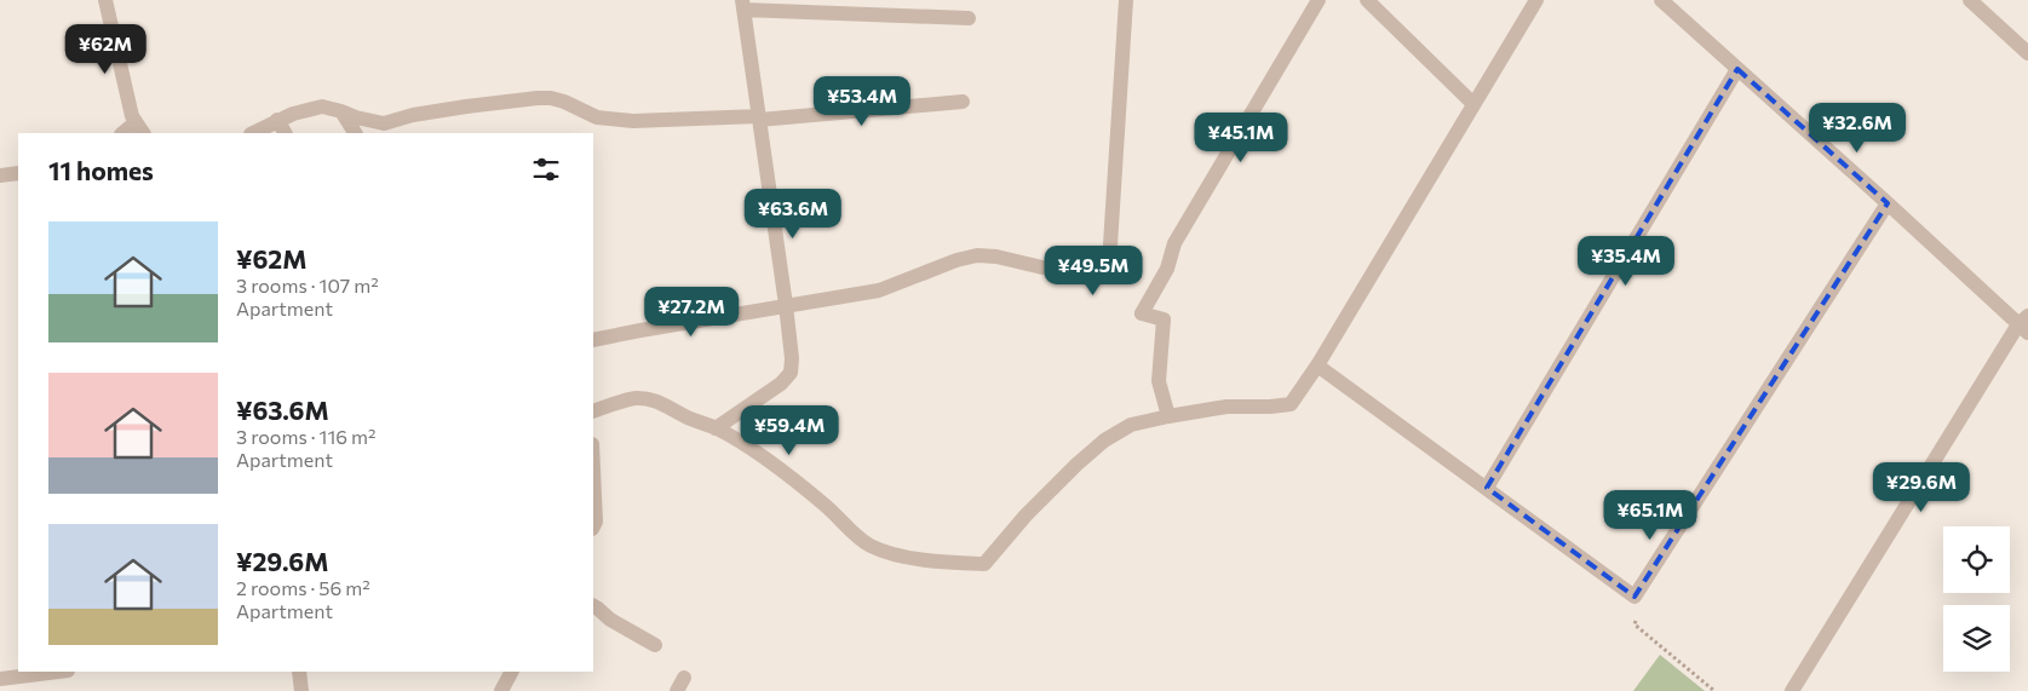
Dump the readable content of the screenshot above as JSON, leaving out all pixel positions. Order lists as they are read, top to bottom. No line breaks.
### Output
{"page":{"price":["¥62M","¥53.4M","¥32.6M","¥45.1M","¥63.6M","¥35.4M","¥49.5M","¥27.2M","¥59.4M","¥29.6M","¥65.1M"],"heading":"11 homes","list":[{"name":"¥62M","note":"3 rooms · 107 m² · Apartment"},{"name":"¥63.6M","note":"3 rooms · 116 m² · Apartment"},{"name":"¥29.6M","note":"2 rooms · 56 m² · Apartment"}]}}
